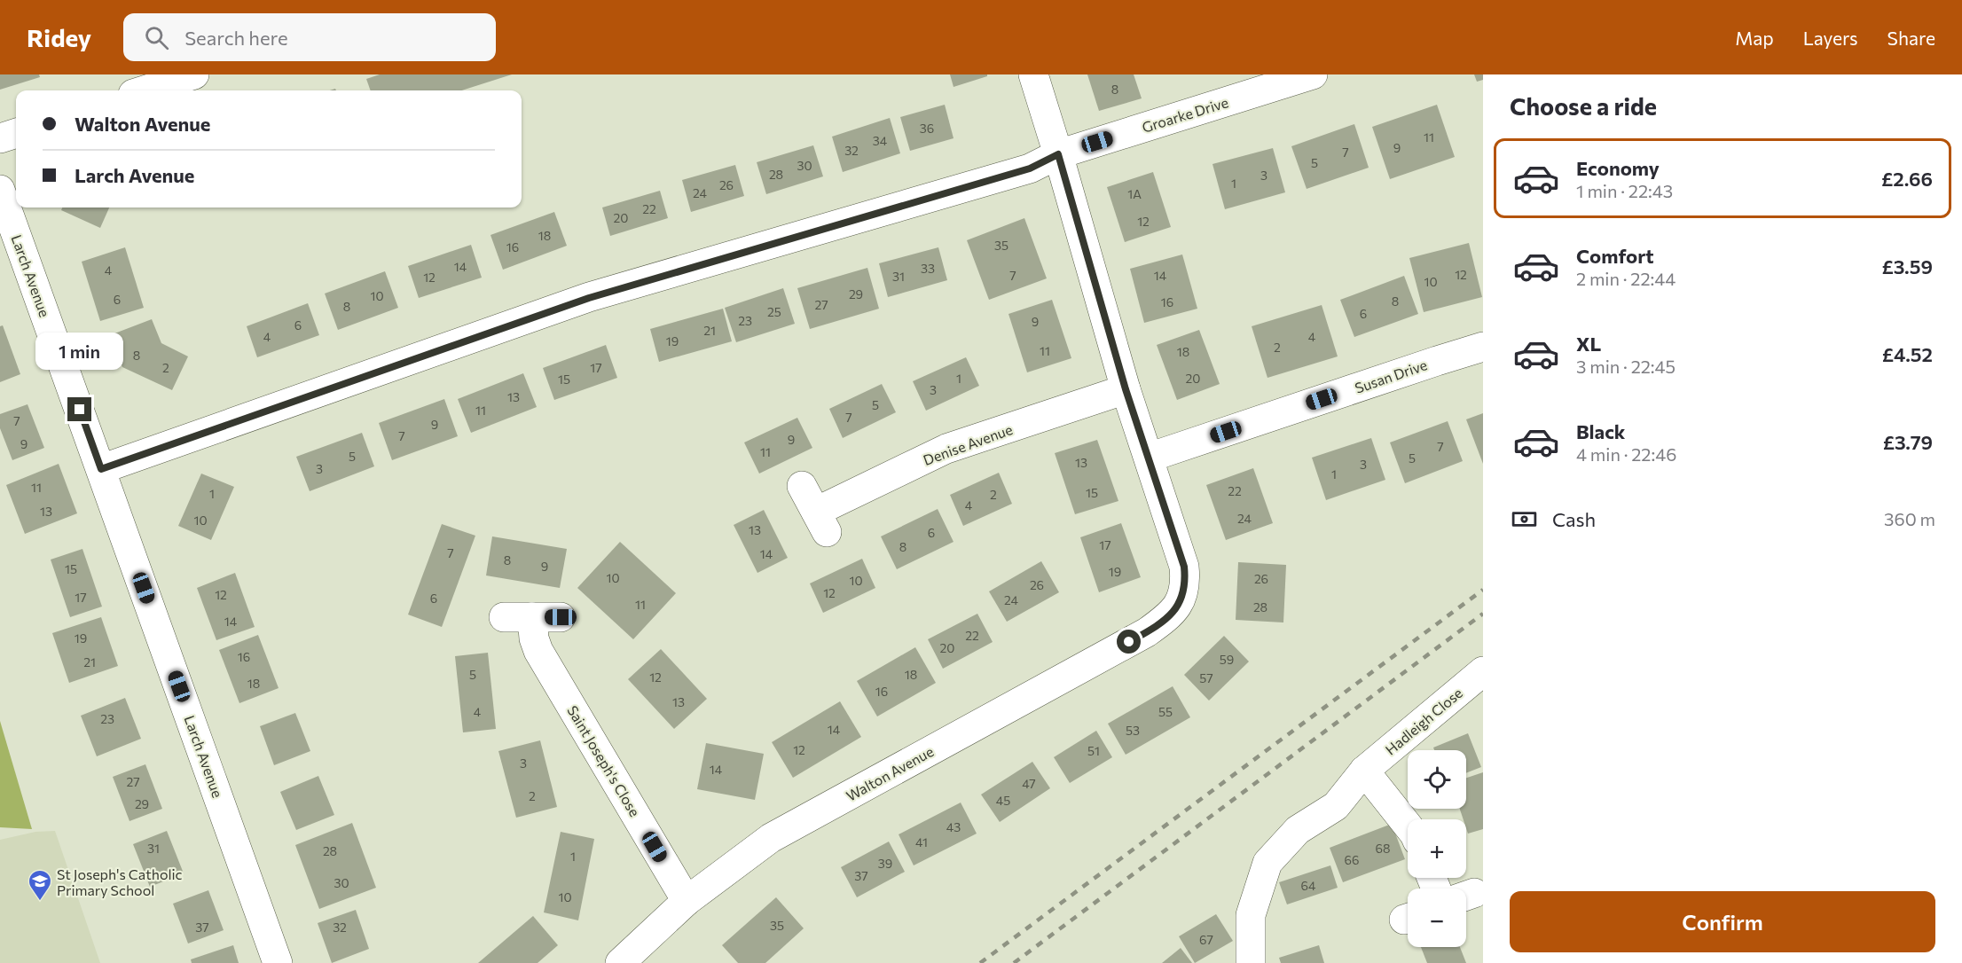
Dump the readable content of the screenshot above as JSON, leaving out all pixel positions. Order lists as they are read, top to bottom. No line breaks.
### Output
{"streets":{"street":["Groarke Drive","Larch Avenue","Susan Drive","Denise Avenue","Hadleigh Close","Saint Joseph's Close","Walton Avenue"]},"crossings":[["Groarke Drive","Larch Avenue"],["Susan Drive","Walton Avenue"],["Saint Joseph's Close","Walton Avenue"]],"places":{"school or university":["St Joseph's Catholic Primary School"]},"house_numbers":["8","36","11","34","9","32","7","5","30","28","3","1","26","24","1A","22","20","12","18","35","16","14","33","4","12","7","14","31","12","10","29","10","6","8","16","27","8","25","6","23","9","6","21","4","4","19","2","11","18","8","2","17","1","20","15","3","13","5","11","7","7","9","7","9","9","7","11","5","5","13","3","3","1","11","22","15","1","2","4","13","24","10","13","6","17","8","7","14","8","9","15","19","10","26","10","26","12","12","17","6","24","11","28","14","22","19","20","16","59","21","5","18","12","57","18","16","13","4","55","23","14","53","12","51","3","14","27","47","2","45","29","43","41","31","68","28","1","66","39","37","30","64","10","35","37","32","67"],"page":{"header":"Ridey","search":"Search here","nav":["Map","Layers","Share"],"heading":"Choose a ride","banner":["Walton Avenue","Larch Avenue"],"list":[{"name":"Economy","note":"1 min · 22:43","value":"£2.66"},{"name":"Comfort","note":"2 min · 22:44","value":"£3.59"},{"name":"XL","note":"3 min · 22:45","value":"£4.52"},{"name":"Black","note":"4 min · 22:46","value":"£3.79"}],"bubble":"1 min","pay":["Cash","360 m"],"map_buttons":["+","−"],"buttons":"Confirm"}}
